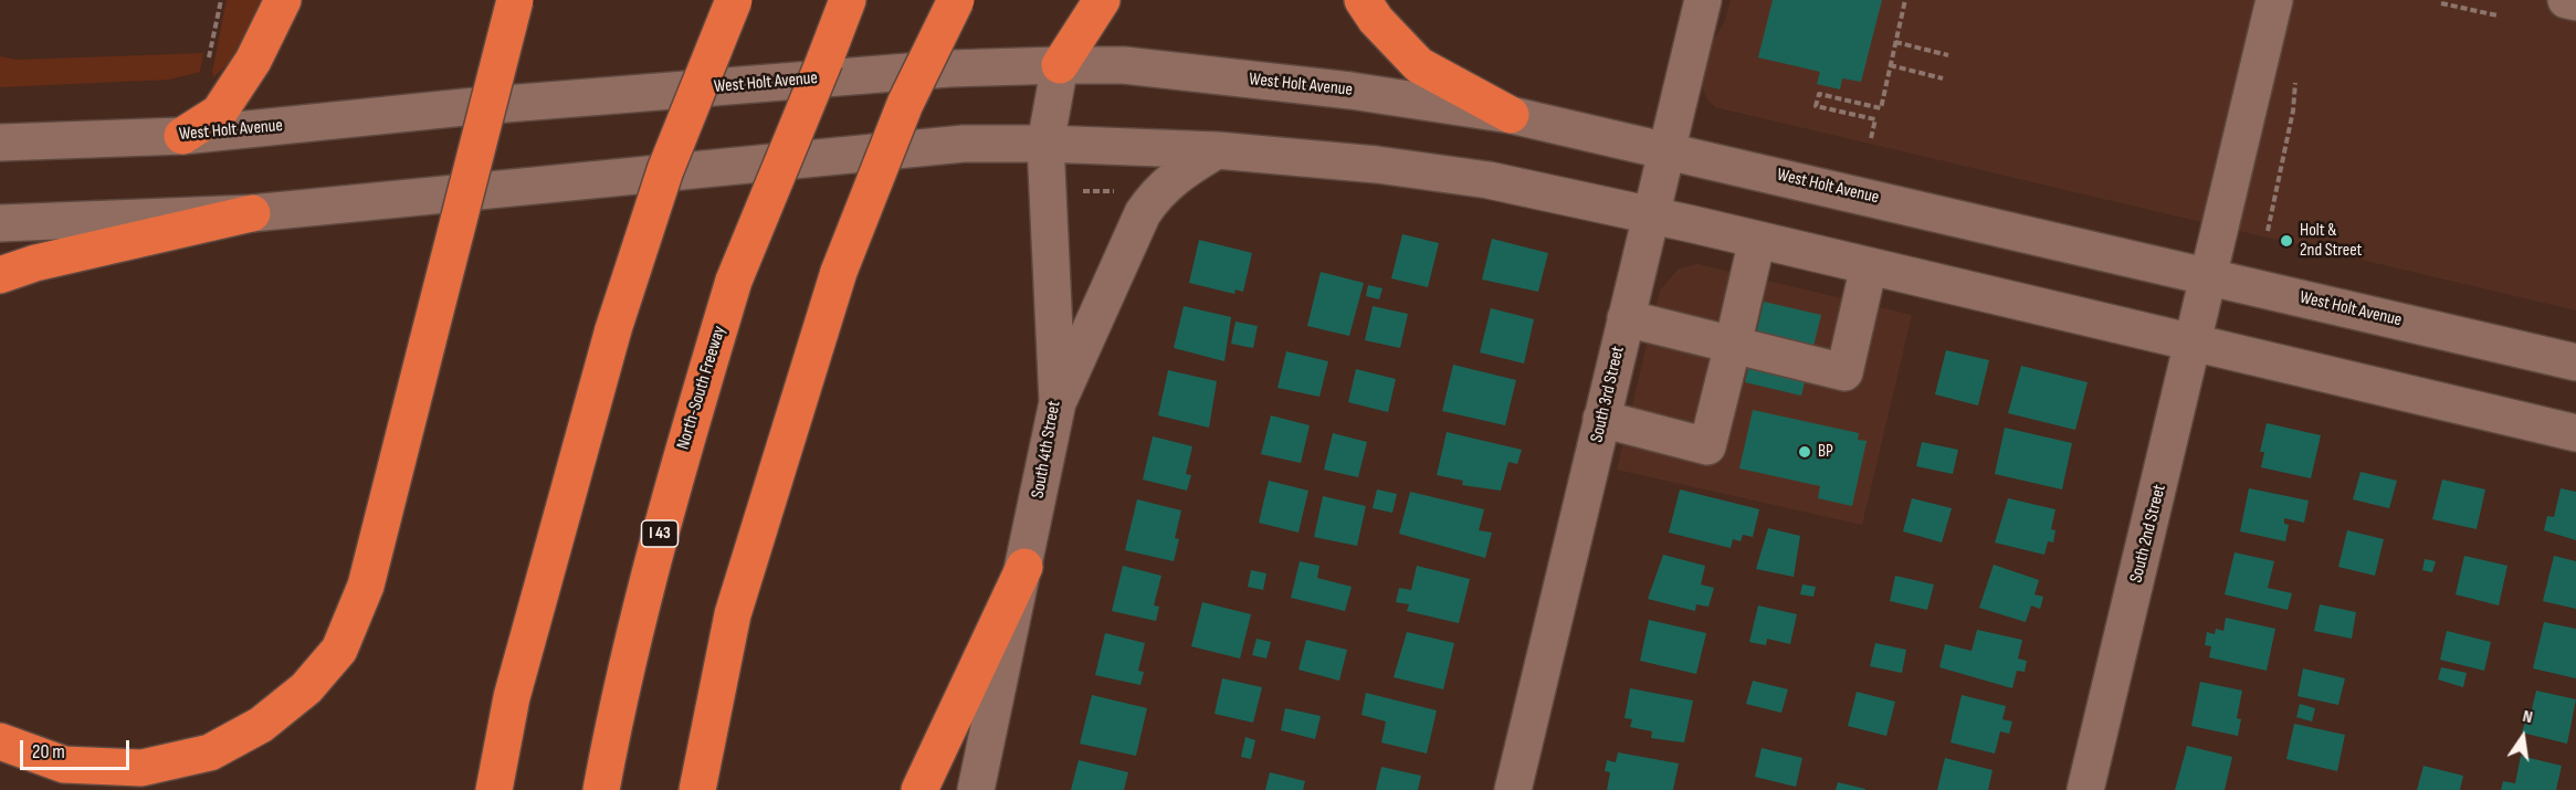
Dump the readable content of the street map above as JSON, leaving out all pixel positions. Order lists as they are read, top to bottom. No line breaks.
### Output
{"streets":{"highway":["North-South Freeway","I 43"],"street":["West Holt Avenue","South 3rd Street","South 4th Street","South 2nd Street"]},"crossings":[["West Holt Avenue","South 3rd Street"],["West Holt Avenue","South 4th Street"],["West Holt Avenue","South 2nd Street"]],"places":["Holt & 2nd Street","BP"],"scale_bar":"20 m","north":"top"}
